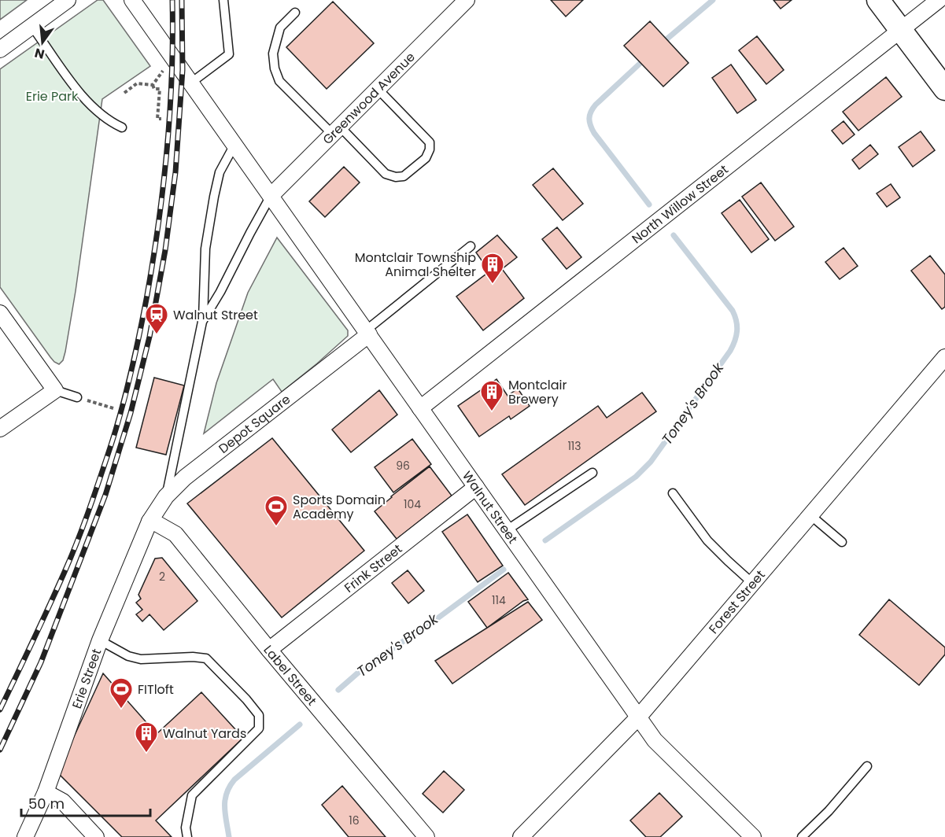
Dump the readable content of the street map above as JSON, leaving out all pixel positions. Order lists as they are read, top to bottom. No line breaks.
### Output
{"streets":{"street":["Greenwood Avenue","North Willow Street","Depot Square","Walnut Street","Frink Street","Forest Street","Label Street","Erie Street"]},"crossings":[["Greenwood Avenue","Walnut Street"],["North Willow Street","Walnut Street"],["Depot Square","Walnut Street"],["Depot Square","Label Street"],["Depot Square","Erie Street"],["Walnut Street","Frink Street"],["Walnut Street","Forest Street"],["Frink Street","Label Street"],["Label Street","Erie Street"]],"water":["Toney's Brook"],"parks":["Erie Park"],"places":{"building":["Montclair Township Animal Shelter","Montclair Brewery","Walnut Yards"],"station":["Walnut Street"],"sports":["Sports Domain Academy","FITloft"]},"house_numbers":["113","96","104","2","114","16"],"scale_bar":"50 m","north":"bottom"}
